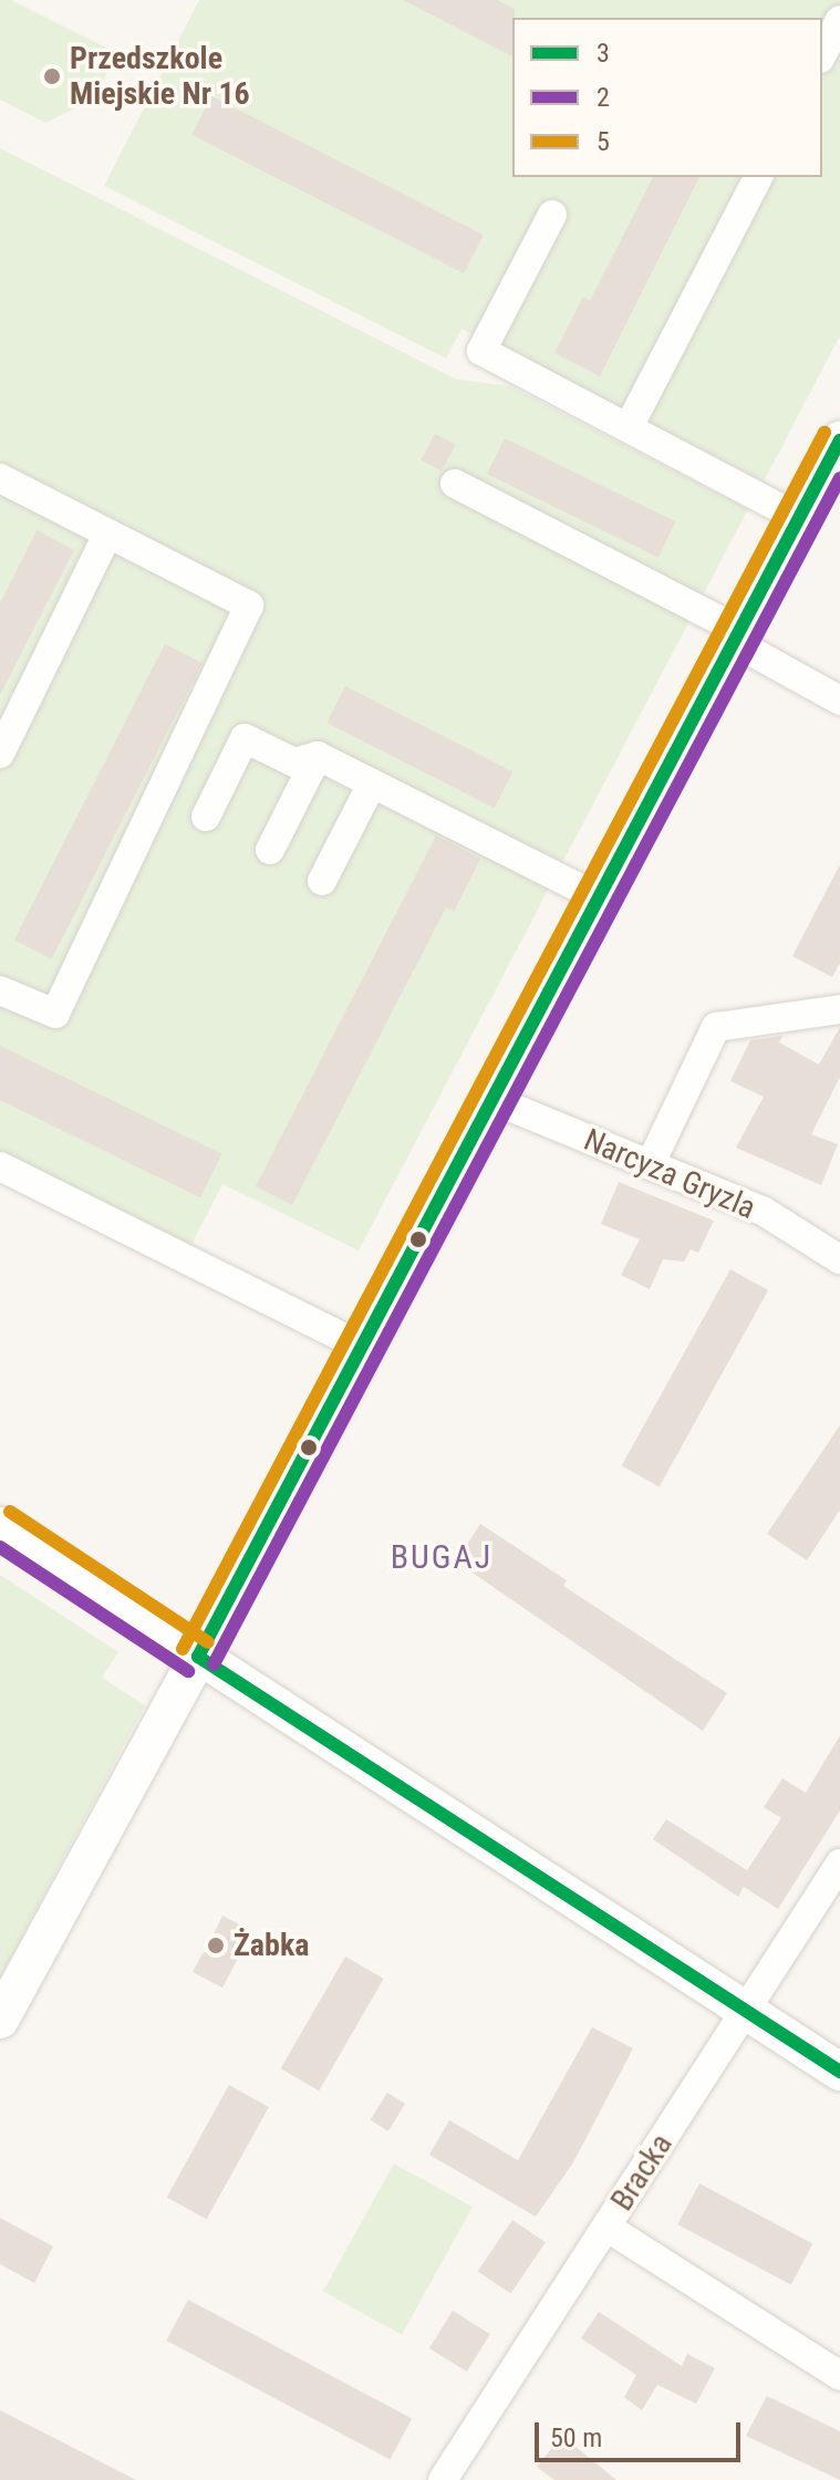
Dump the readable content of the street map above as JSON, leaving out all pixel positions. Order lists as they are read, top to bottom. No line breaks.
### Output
{"streets":{"street":["Narcyza Gryzla","Bracka"]},"districts":["BUGAJ"],"places":["Przedszkole Miejskie Nr 16","Żabka"],"lines":["transit line 5","transit line 3","transit line 2"],"legend":["3","2","5"],"scale_bar":"50 m"}
